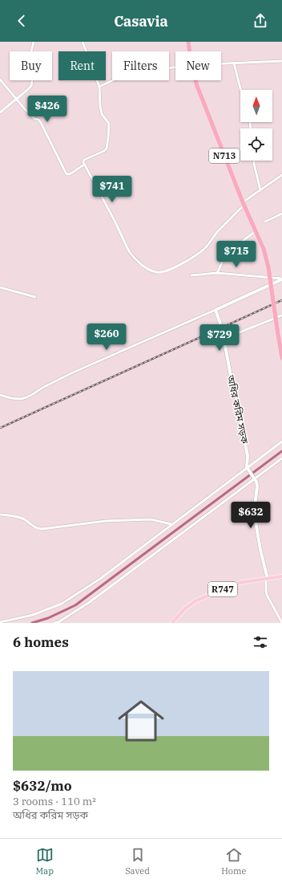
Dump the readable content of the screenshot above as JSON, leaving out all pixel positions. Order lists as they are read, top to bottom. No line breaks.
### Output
{"streets":{"highway":["N713"],"main road":["অধির করিম সড়ক","R747"]},"north":"top","page":{"header":"Casavia","chip":["Buy","Rent","Filters","New"],"price":["$426","$741","$715","$260","$729","$632"],"heading":"6 homes","list":[{"name":"$632/mo","note":"3 rooms · 110 m² · অধির করিম সড়ক"}],"tabs":["Map","Saved","Home"]}}
